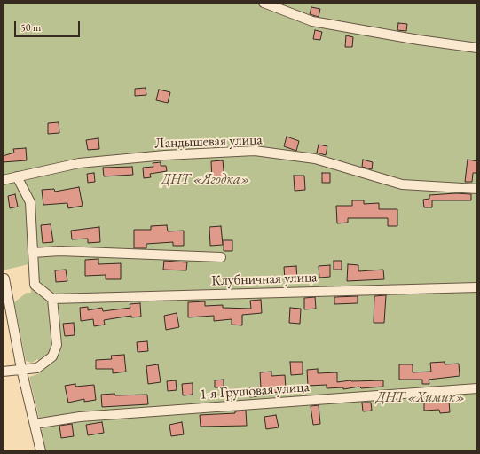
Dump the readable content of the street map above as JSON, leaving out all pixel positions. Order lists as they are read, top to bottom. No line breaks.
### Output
{"streets":{"street":["Ландышевая улица","Клубничная улица","1-я Грушовая улица"]},"parks":["ДНТ «Ягодка»","ДНТ «Химик»"],"scale_bar":"50 m"}
